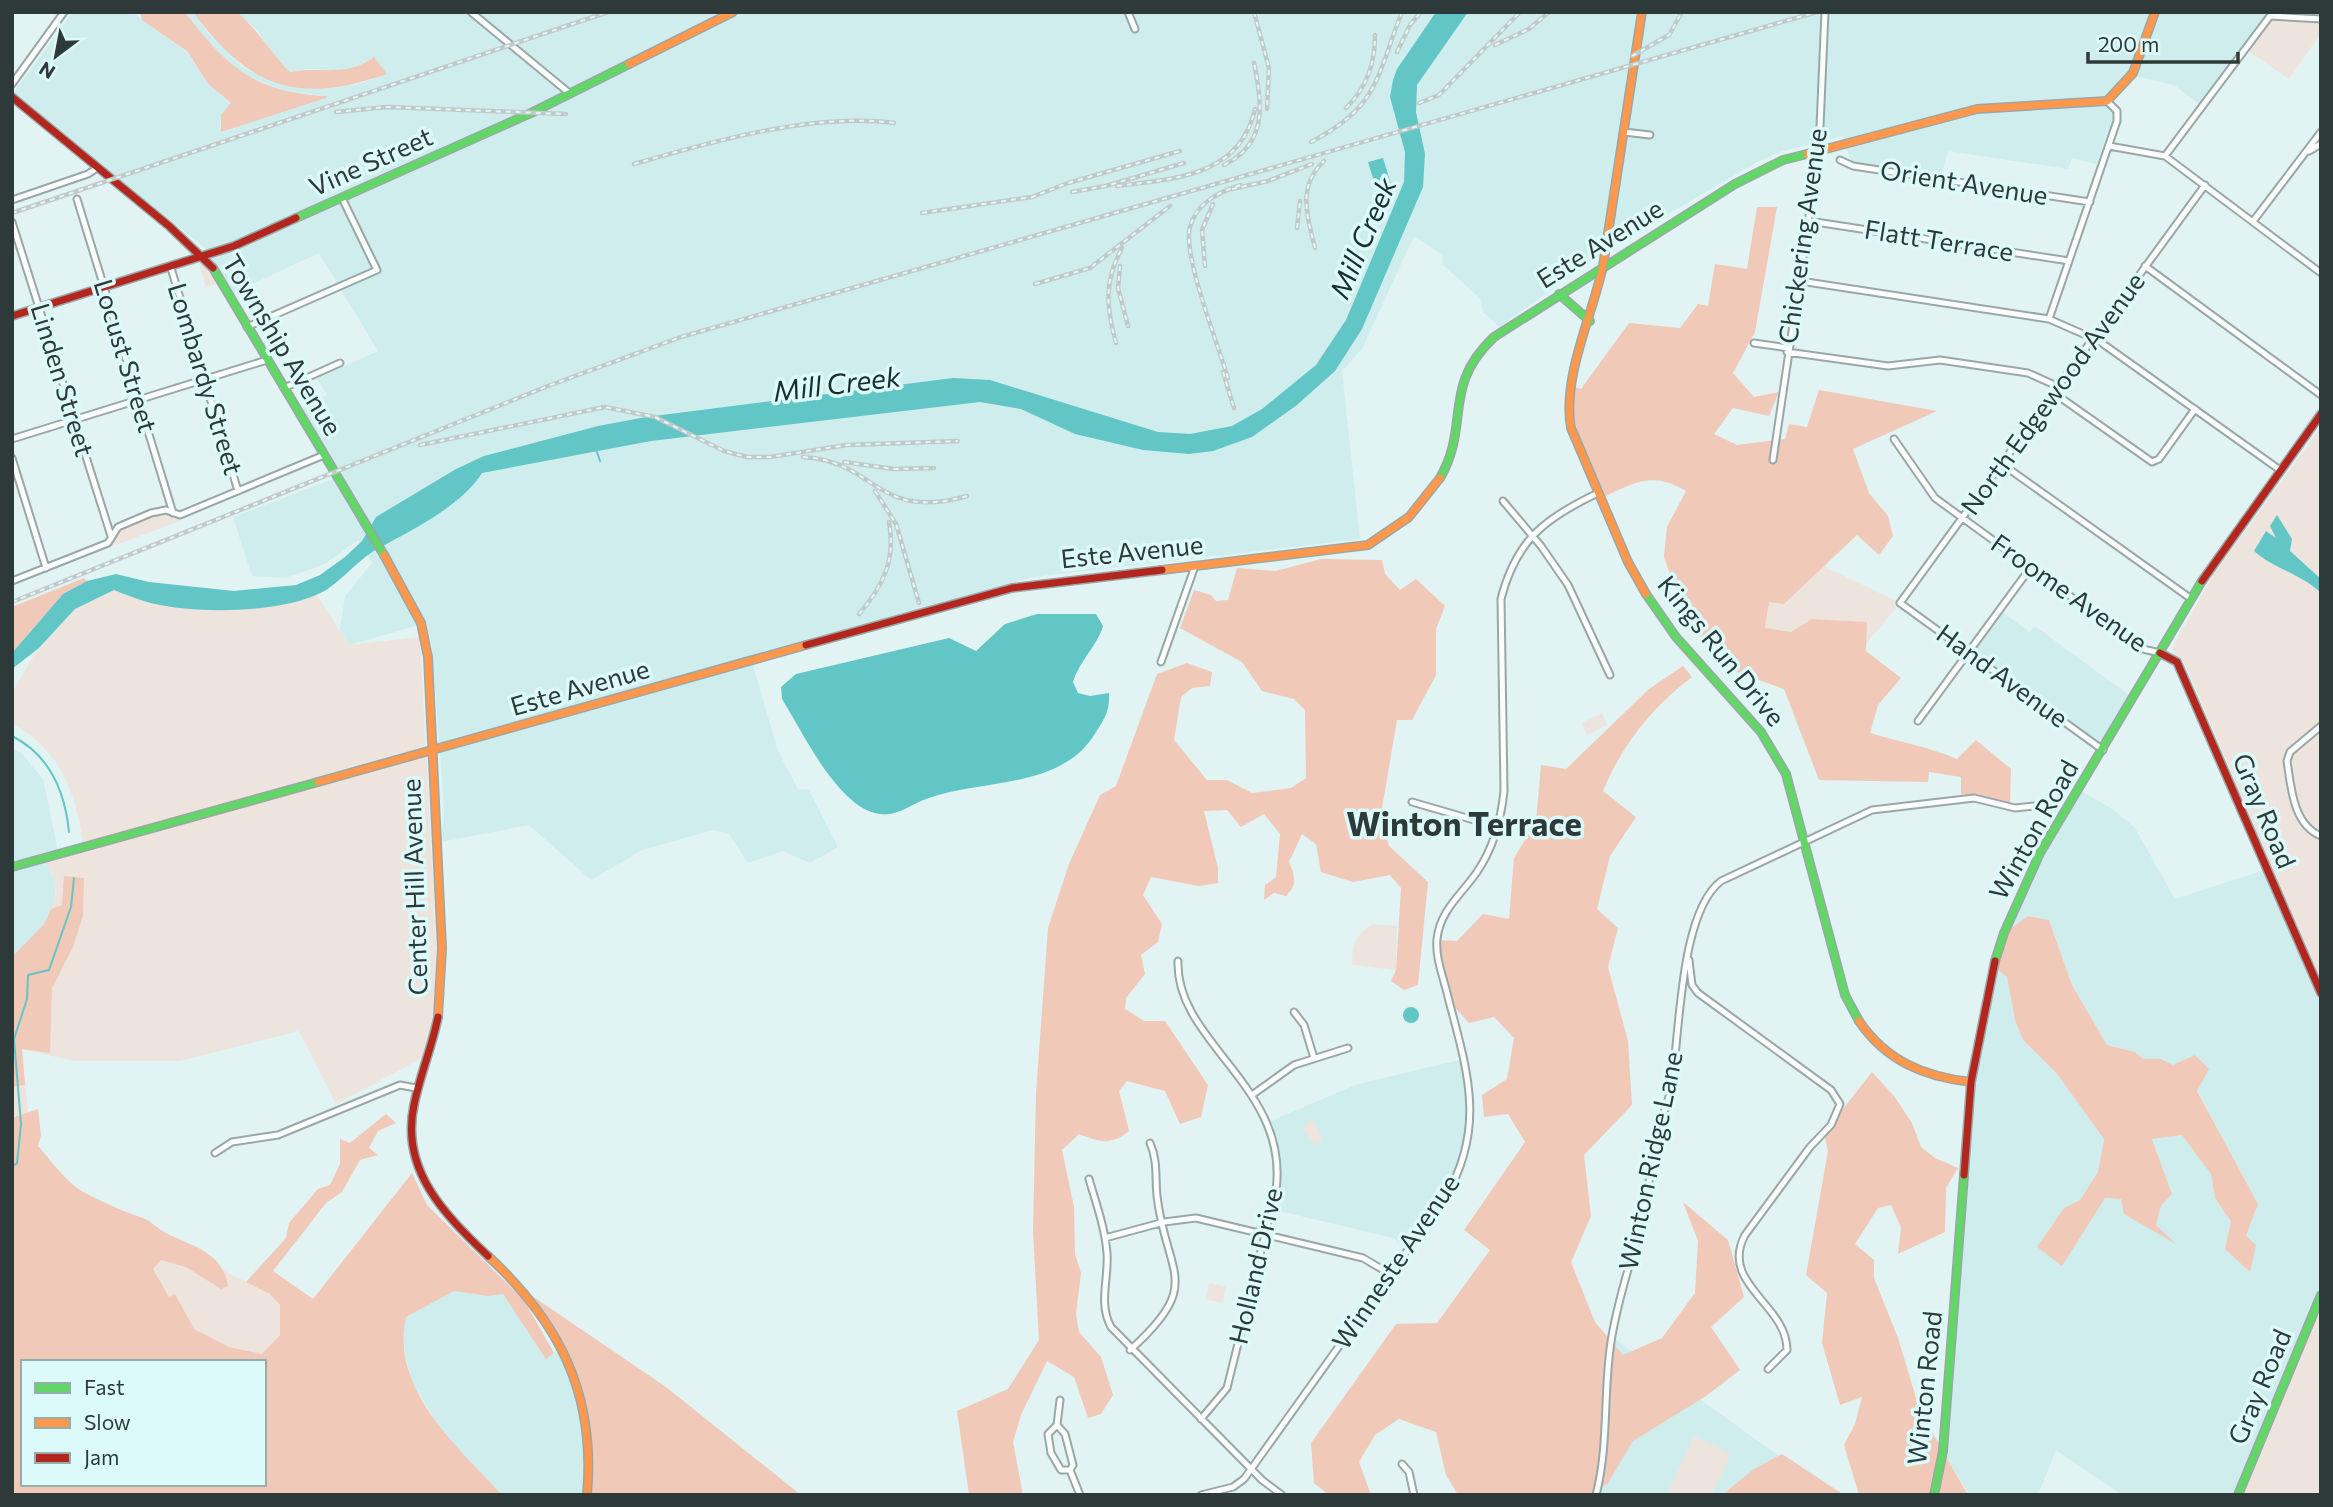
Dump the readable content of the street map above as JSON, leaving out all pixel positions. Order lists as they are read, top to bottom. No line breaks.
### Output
{"streets":{"street":["Vine Street","Orient Avenue","Chickering Avenue","Flatt Terrace","Este Avenue","Township Avenue","Locust Street","Lombardy Street","Linden Street","North Edgewood Avenue","Froome Avenue","Kings Run Drive","Hand Avenue","Gray Road","Winton Road","Center Hill Avenue","Winton Ridge Lane","Winneste Avenue","Holland Drive"]},"crossings":[["Vine Street","Township Avenue"],["Vine Street","Locust Street"],["Vine Street","Lombardy Street"],["Vine Street","Linden Street"],["Chickering Avenue","Flatt Terrace"],["Chickering Avenue","Este Avenue"],["Este Avenue","Kings Run Drive"],["Este Avenue","Center Hill Avenue"],["Township Avenue","Center Hill Avenue"],["North Edgewood Avenue","Froome Avenue"],["North Edgewood Avenue","Hand Avenue"],["Froome Avenue","Gray Road"],["Froome Avenue","Winton Road"],["Kings Run Drive","Winton Road"],["Kings Run Drive","Winton Ridge Lane"],["Kings Run Drive","Winneste Avenue"],["Hand Avenue","Winton Road"],["Gray Road","Winton Road"]],"districts":["Winton Terrace"],"water":["Mill Creek"],"legend":["Fast","Slow","Jam"],"scale_bar":"200 m","north":"bottom left"}
